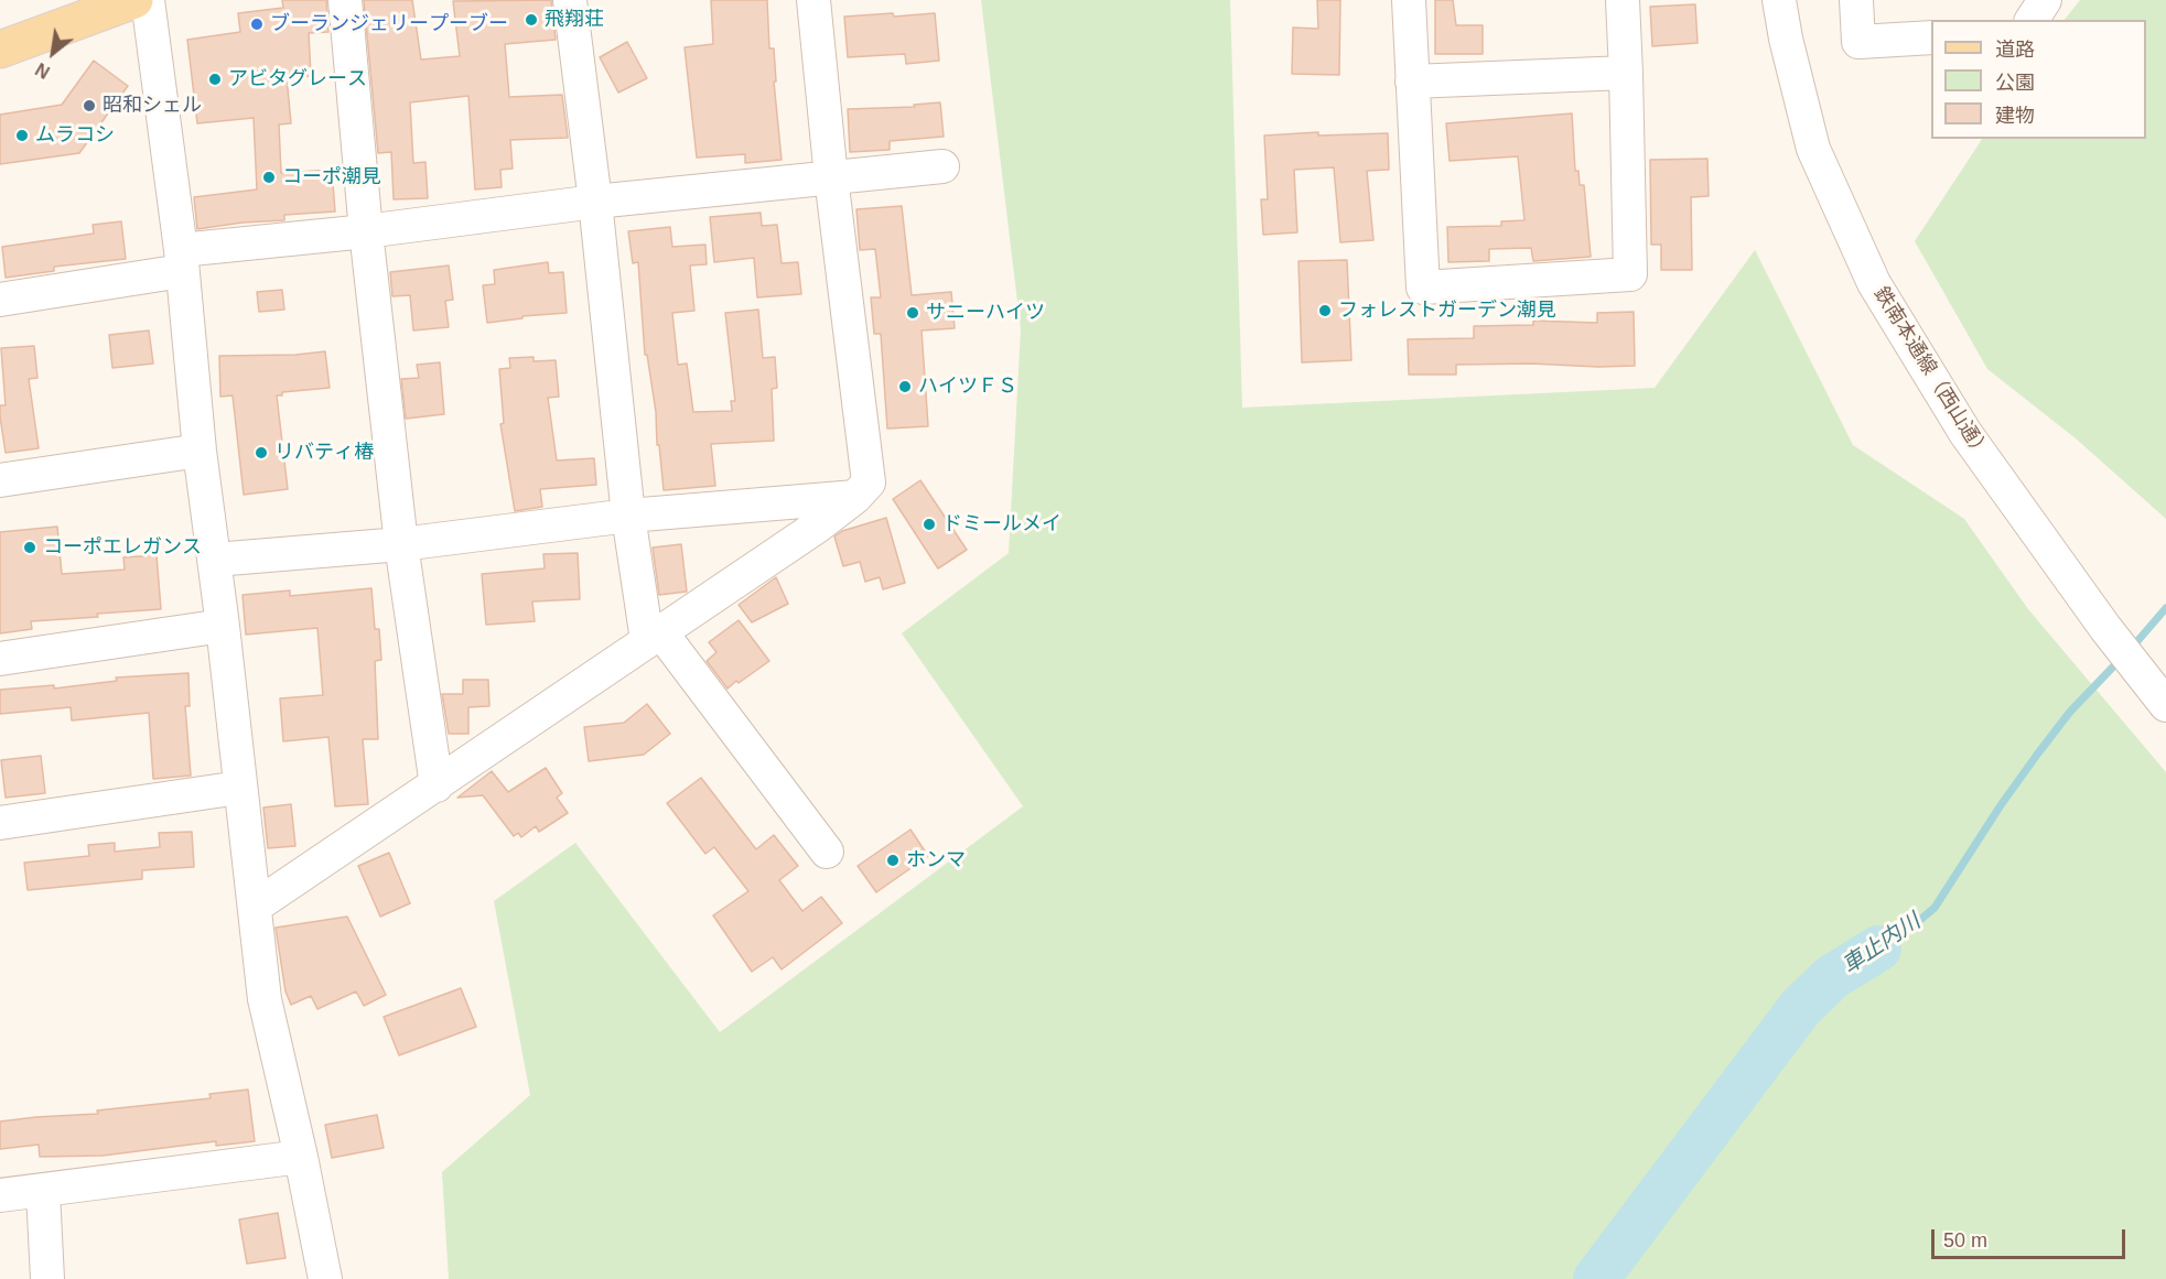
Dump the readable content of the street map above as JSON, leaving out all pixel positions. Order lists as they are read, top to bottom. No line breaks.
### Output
{"streets":{"street":["鉄南本通線（西山通）"]},"water":["車止内川"],"places":["飛翔荘","ブーランジェリープーブー","アビタグレース","昭和シェル","ムラコシ","コーポ潮見","フォレストガーデン潮見","サニーハイツ","ハイツＦＳ","リバティ椿","ドミールメイ","コーポエレガンス","ホンマ"],"legend":["道路","公園","建物"],"scale_bar":"50 m","north":"bottom left"}
